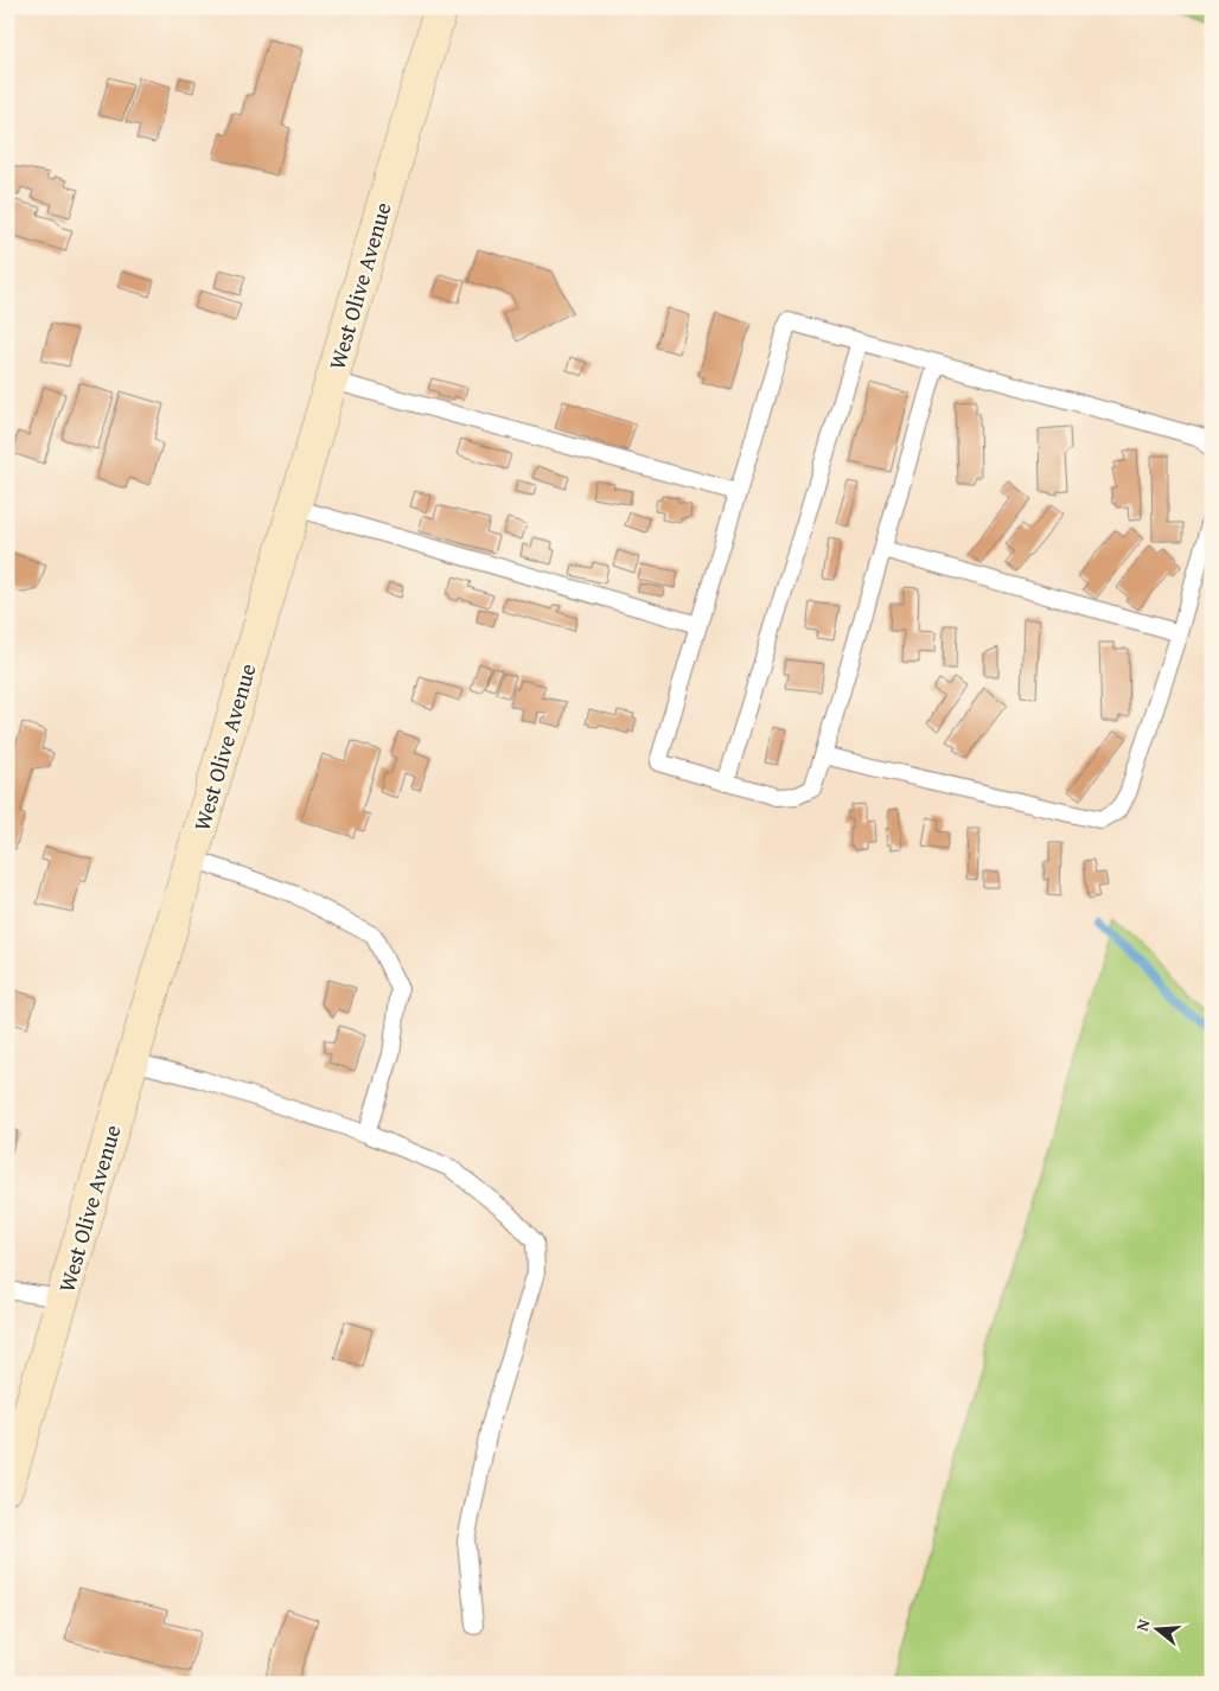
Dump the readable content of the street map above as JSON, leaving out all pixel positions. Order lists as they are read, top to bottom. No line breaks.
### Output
{"streets":{"main road":["West Olive Avenue"]},"north":"left"}
